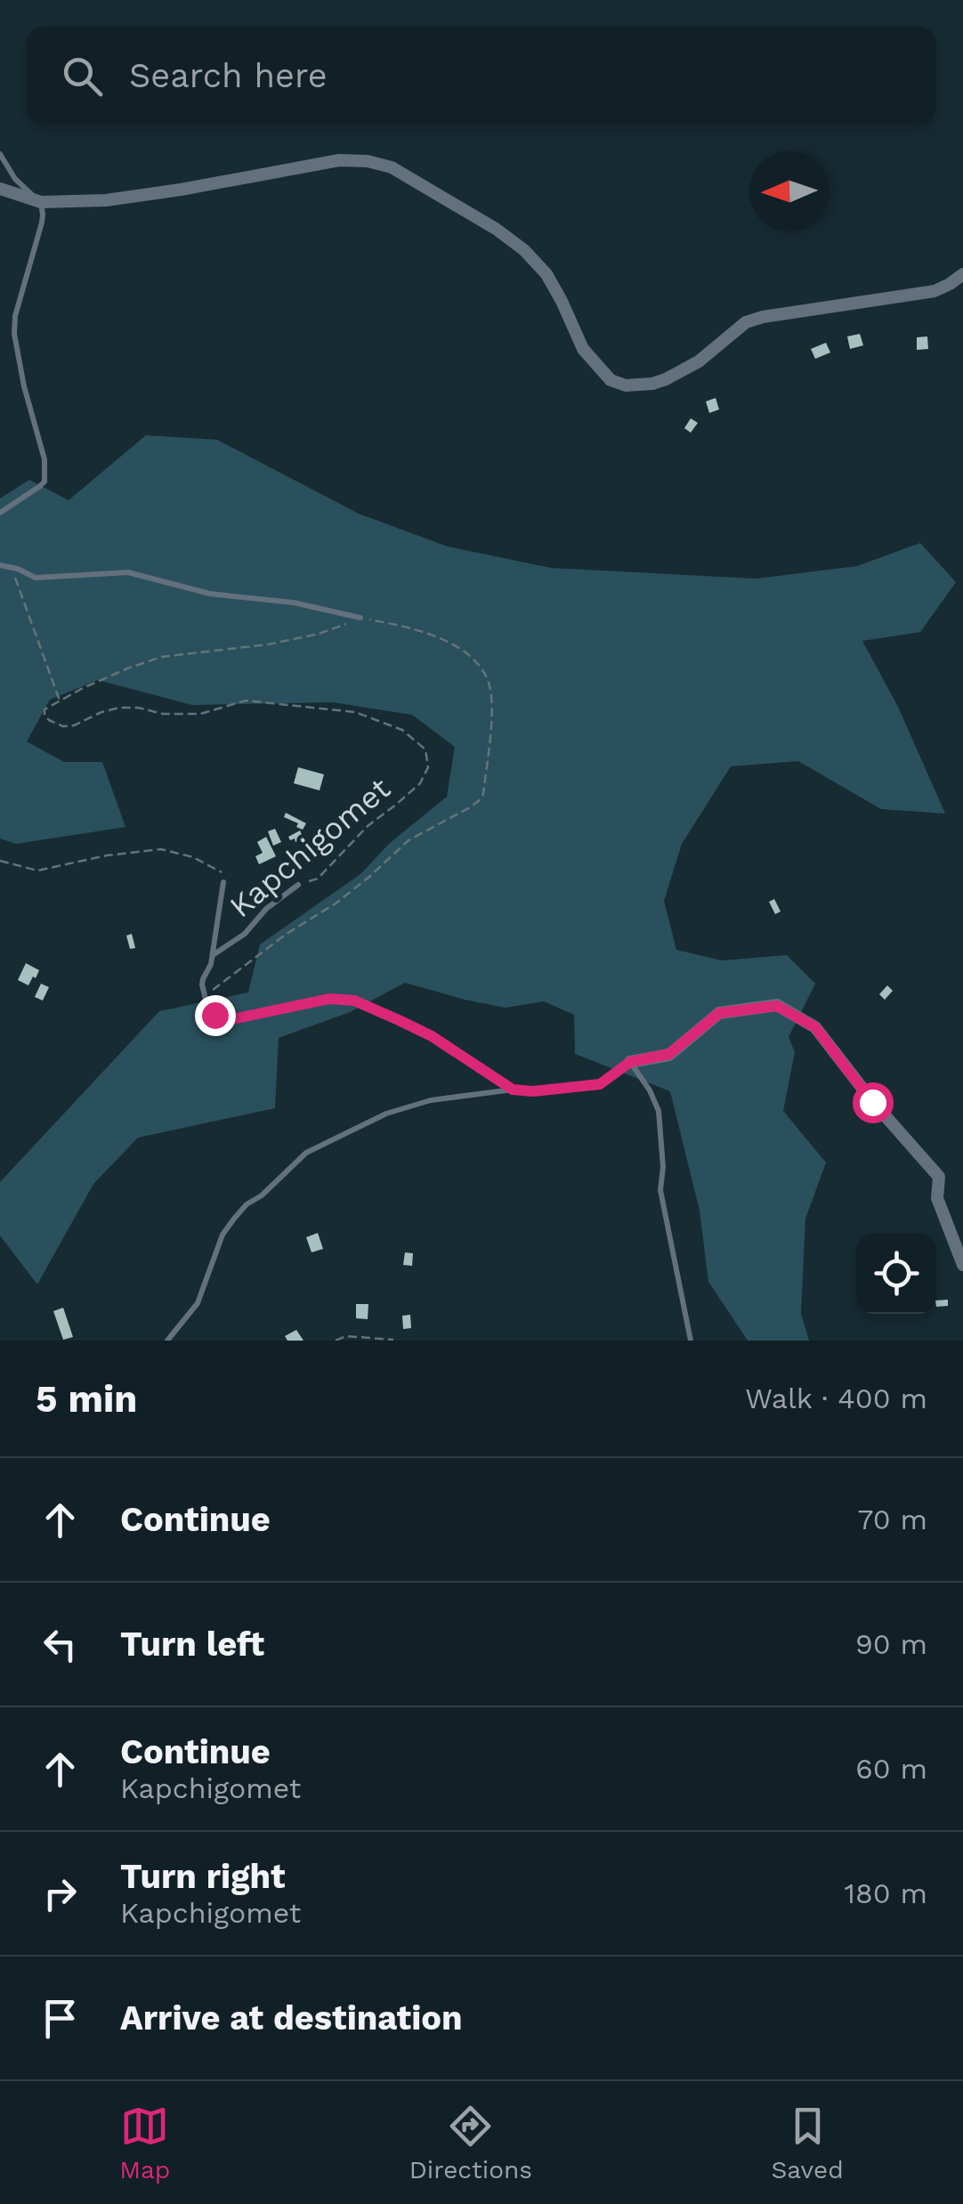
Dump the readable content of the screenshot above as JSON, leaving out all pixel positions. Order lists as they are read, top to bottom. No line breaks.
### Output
{"streets":{"lane":["Kapchigomet"]},"north":"left","page":{"search":"Search here","heading":["5 min","Walk · 400 m"],"list":[["Continue","70 m"],["Turn left","90 m"],["Continue","Kapchigomet","60 m"],["Turn right","Kapchigomet","180 m"],"Arrive at destination"],"nav":["Map","Directions","Saved"]}}
